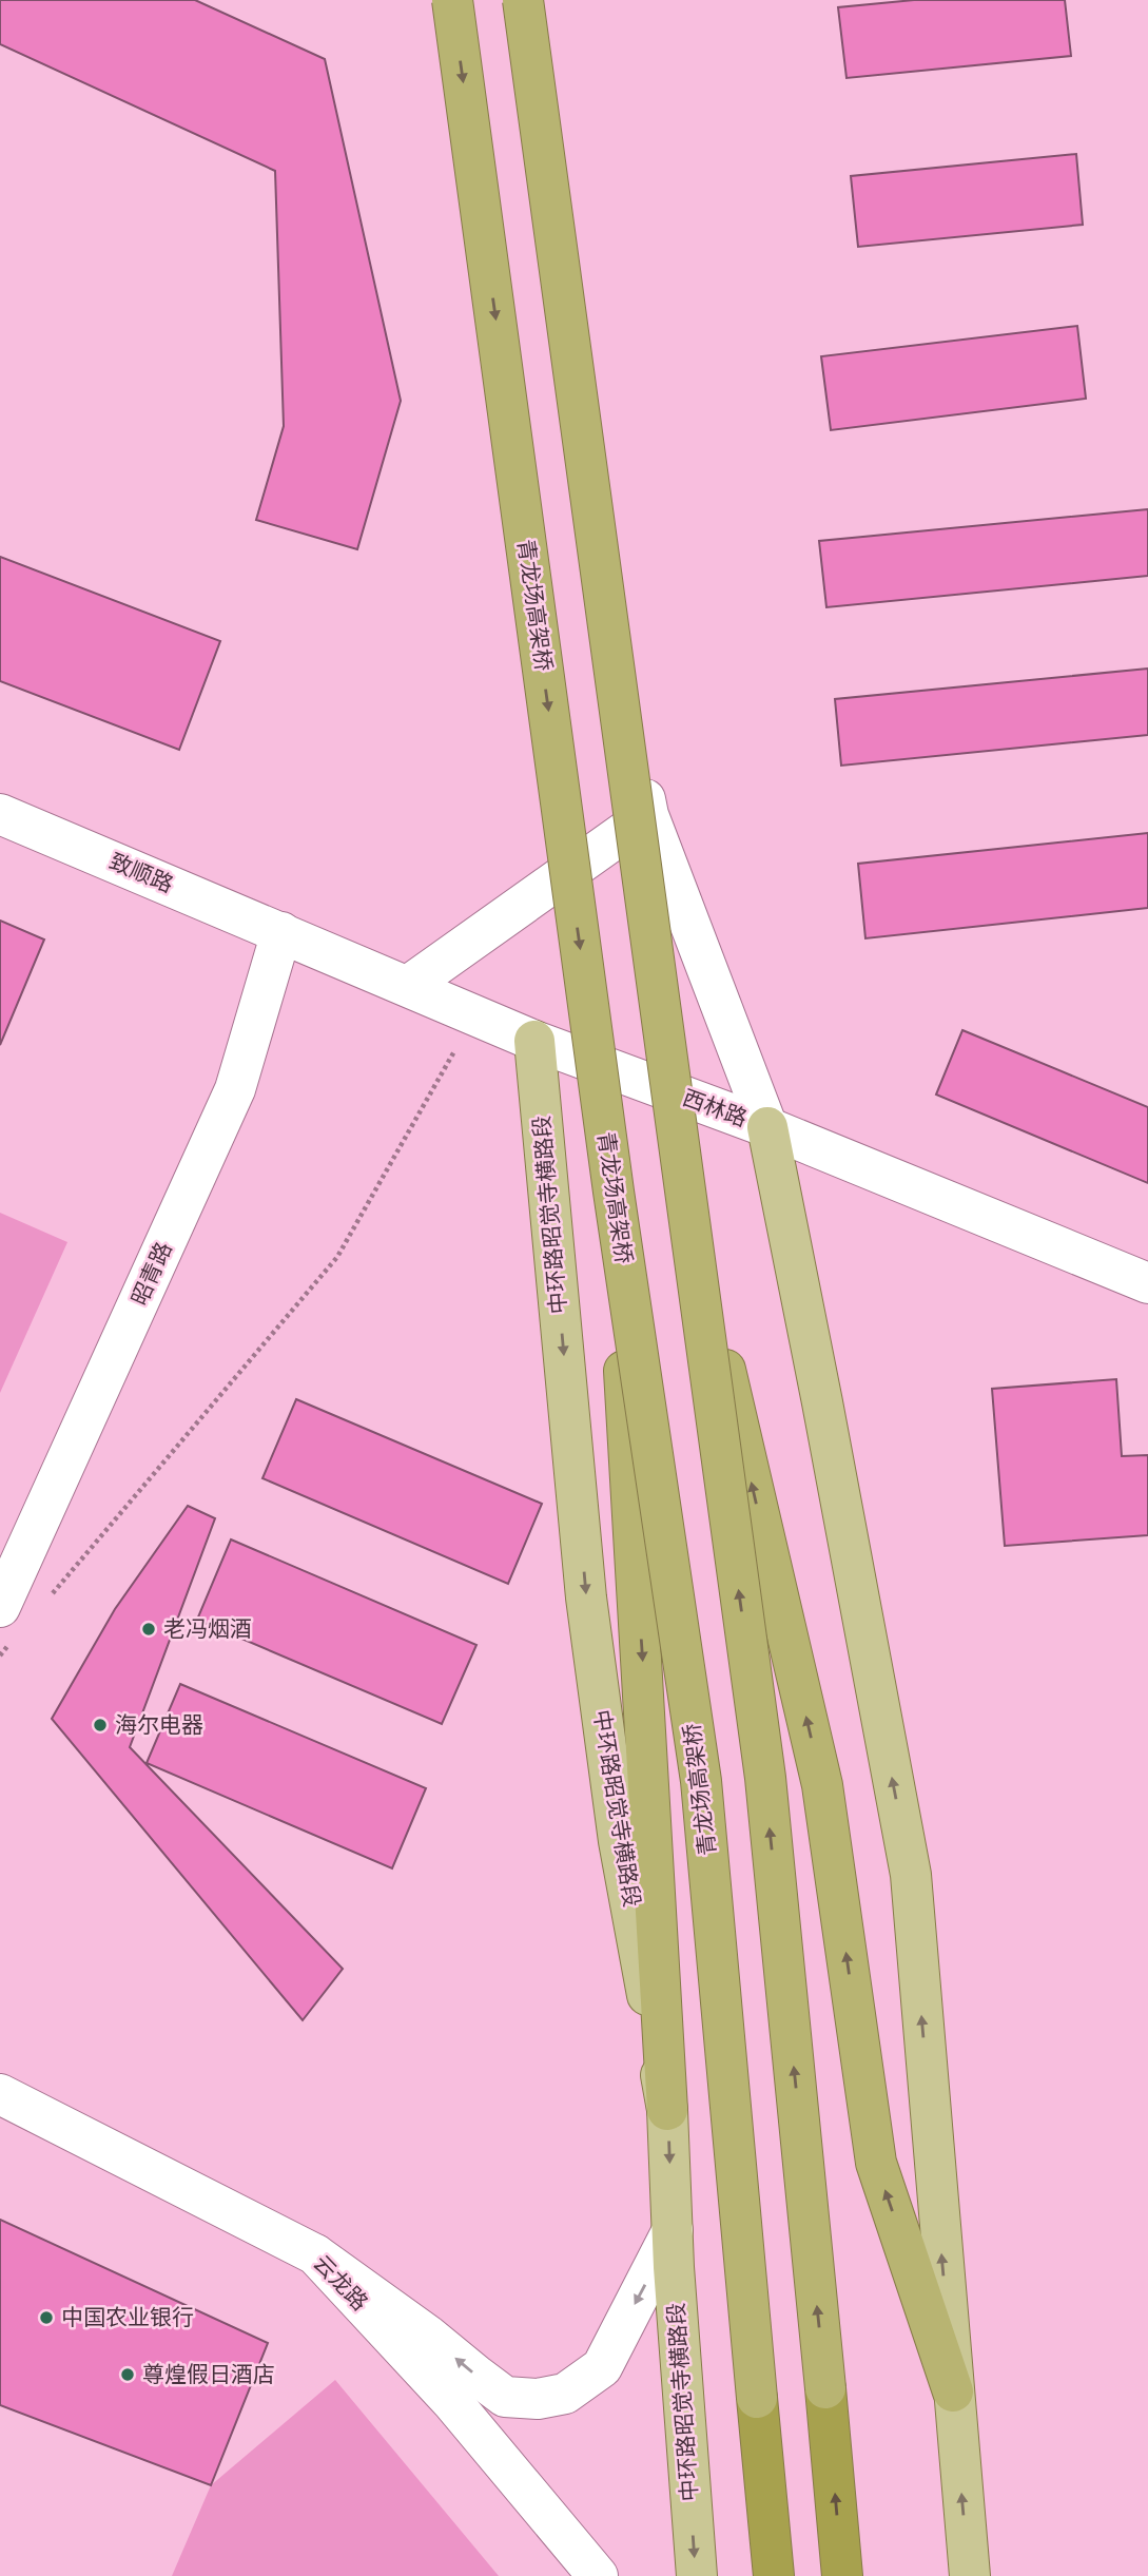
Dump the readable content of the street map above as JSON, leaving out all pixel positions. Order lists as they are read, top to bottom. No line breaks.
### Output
{"streets":{"highway":["青龙场高架桥"],"main road":["中环路昭觉寺横路段"],"street":["致顺路","西林路","昭青路","云龙路"]},"crossings":[["致顺路","西林路"],["致顺路","昭青路"],["西林路","中环路昭觉寺横路段"],["西林路","昭青路"]],"places":["老冯烟酒","海尔电器","中国农业银行","尊煌假日酒店"]}
